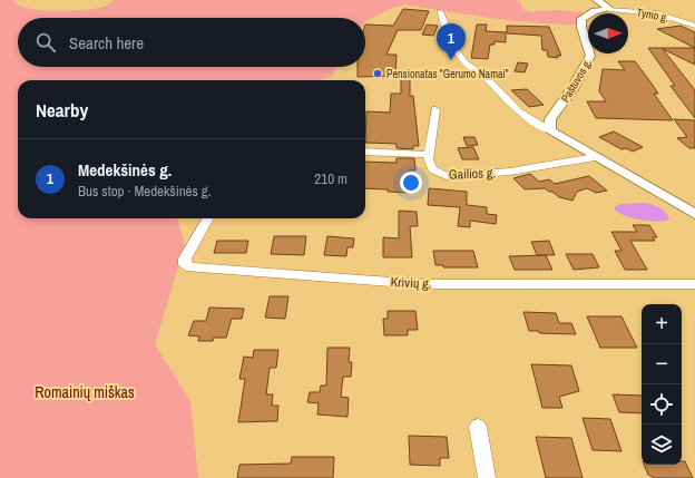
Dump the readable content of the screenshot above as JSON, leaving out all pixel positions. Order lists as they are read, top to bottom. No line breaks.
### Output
{"streets":{"street":["Tymo g.","Paštuvos g.","Gailios g.","Krivių g."]},"crossings":[["Tymo g.","Paštuvos g."]],"parks":["Romainių miškas"],"places":["Pensionatas \"Gerumo Namai\""],"north":"right","page":{"search":"Search here","pins":"1","heading":"Nearby","list":[{"mark":"1","name":"Medekšinės g.","note":"Bus stop · Medekšinės g.","value":"210 m"}],"map_buttons":["+","−"]}}
